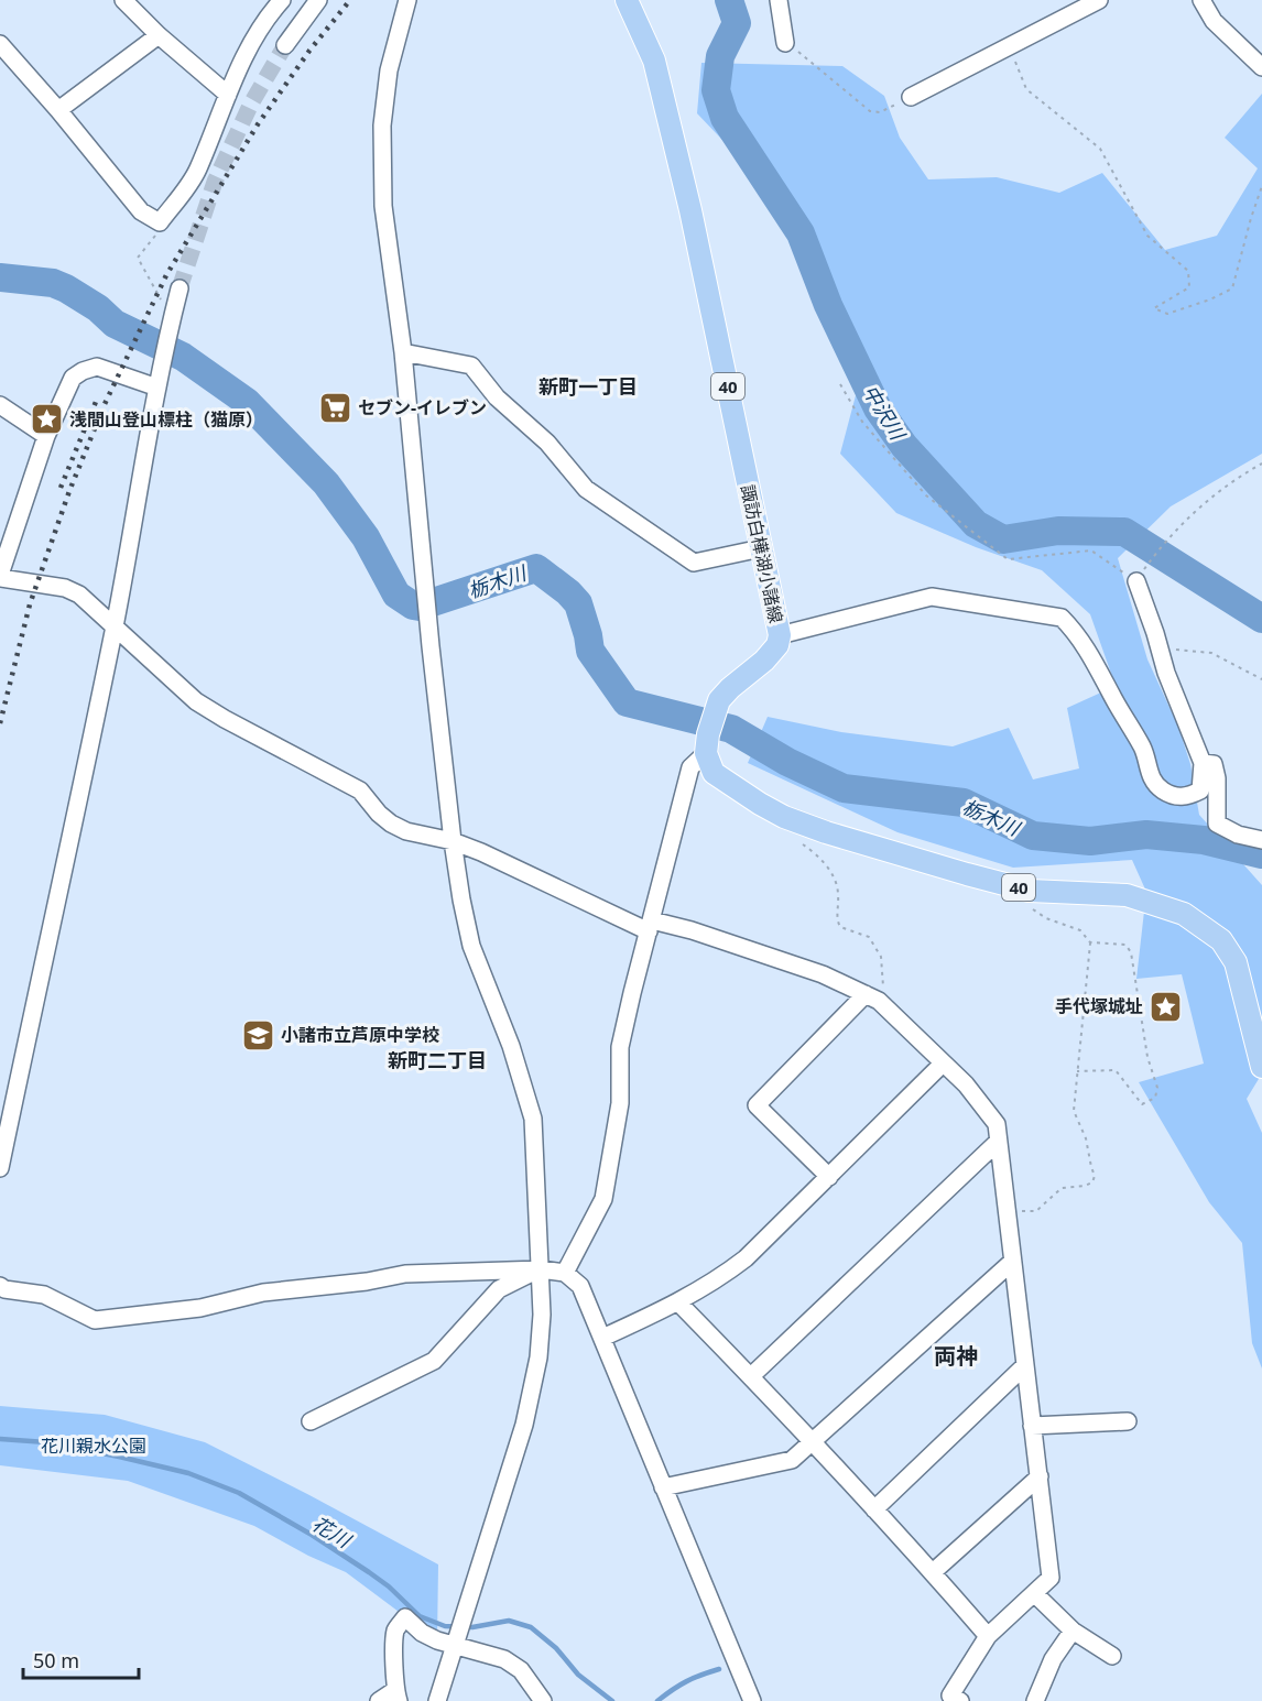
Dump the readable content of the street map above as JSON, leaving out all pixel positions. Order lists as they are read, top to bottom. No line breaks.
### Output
{"streets":{"main road":["40","諏訪白樺湖小諸線"]},"crossings":[["40","諏訪白樺湖小諸線"]],"districts":["新町一丁目","新町二丁目","両神"],"water":["中沢川","栃木川","花川"],"parks":["花川親水公園"],"places":{"supermarket":["セブン-イレブン"],"place":["浅間山登山標柱（猫原）","手代塚城址"],"school or university":["小諸市立芦原中学校"]},"scale_bar":"50 m"}
